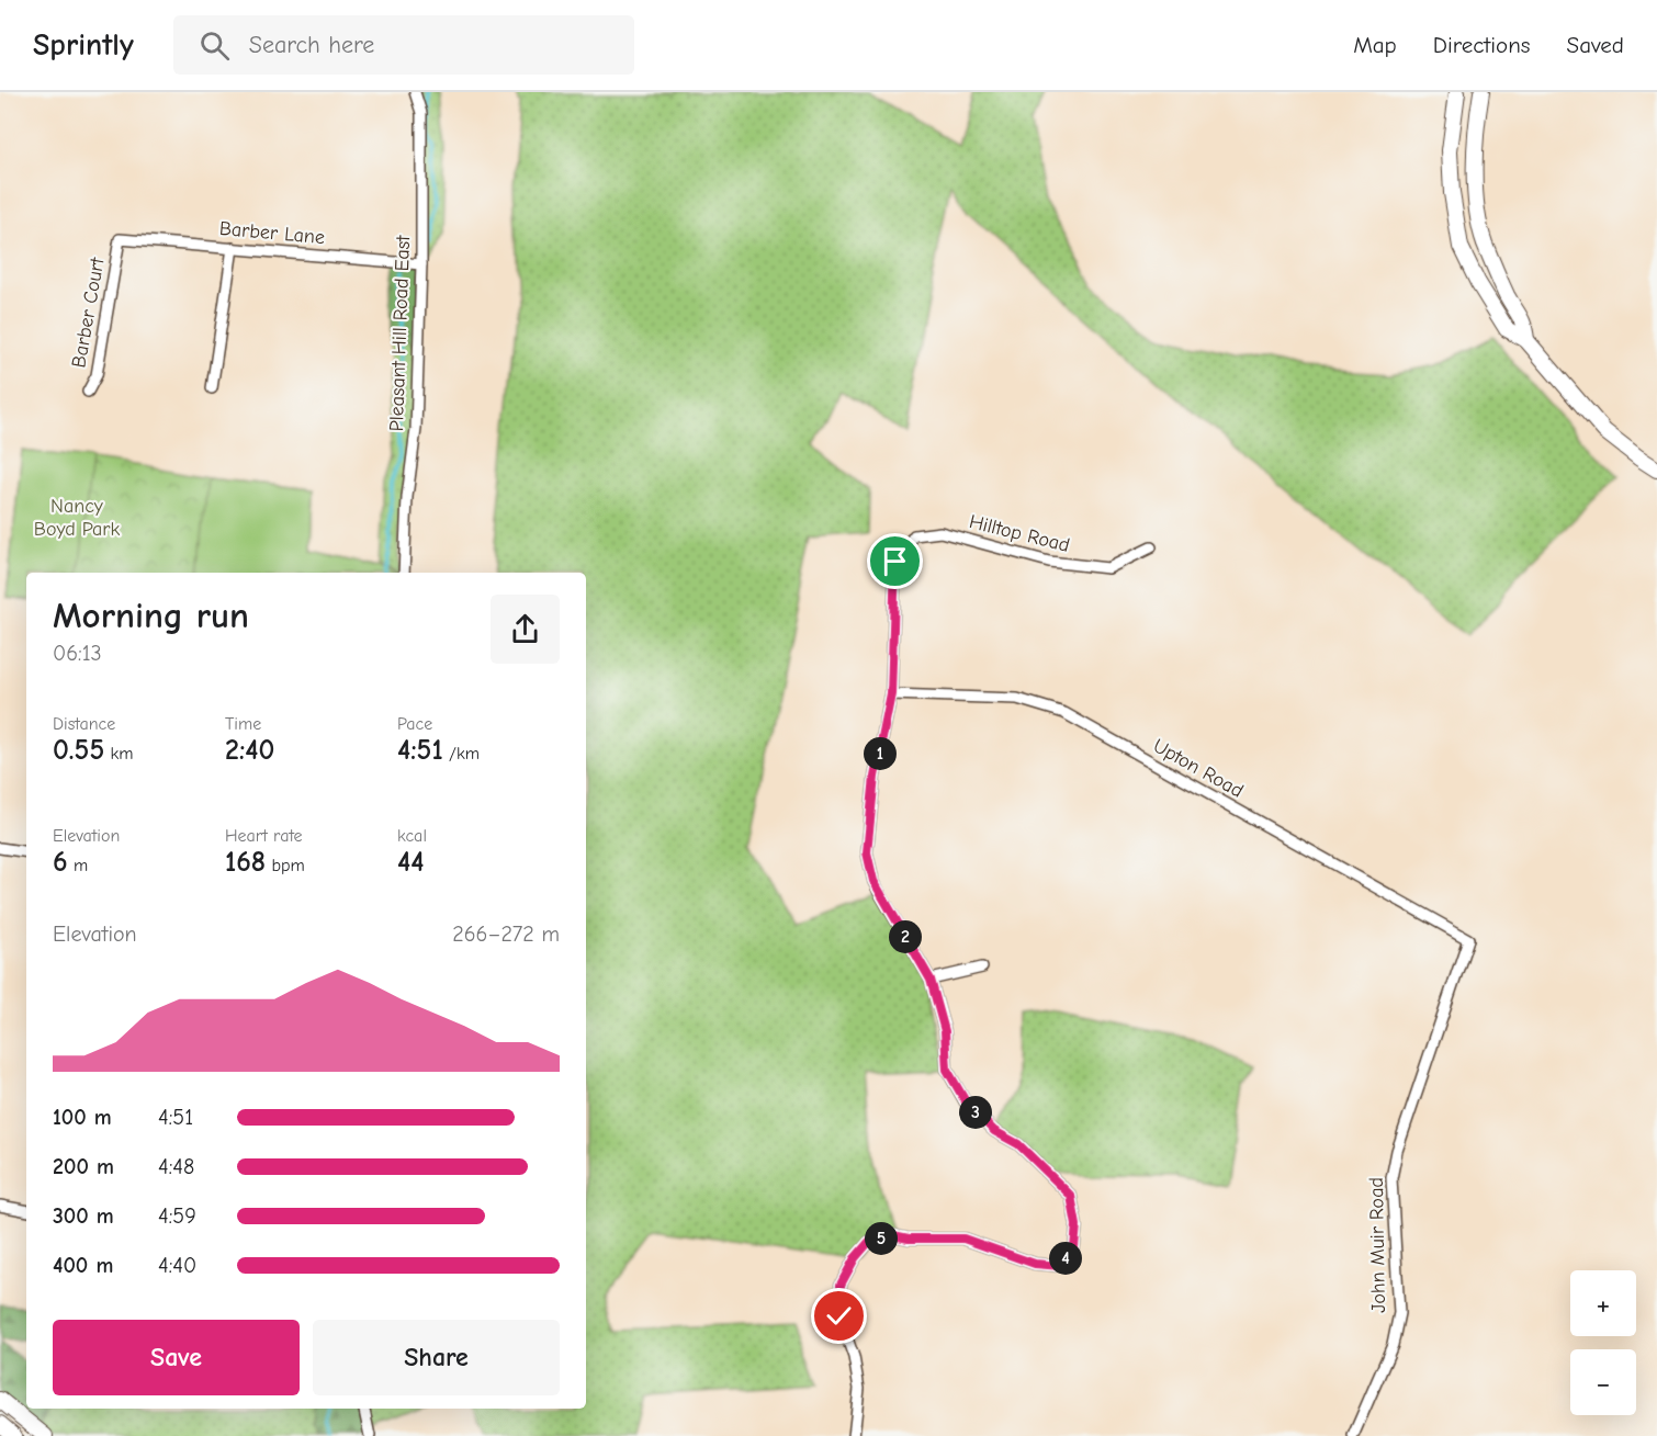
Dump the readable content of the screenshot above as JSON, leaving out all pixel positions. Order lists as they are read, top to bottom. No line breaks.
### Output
{"streets":{"street":["Barber Lane","Barber Court","Pleasant Hill Road East","Hilltop Road","Upton Road","John Muir Road"]},"crossings":[["Barber Lane","Barber Court"],["Barber Lane","Pleasant Hill Road East"],["Hilltop Road","Upton Road"],["Upton Road","John Muir Road"]],"parks":["Nancy Boyd Park"],"page":{"header":"Sprintly","search":"Search here","nav":["Map","Directions","Saved"],"heading":["Morning run","06:13"],"stats":[["Distance","0.55 km"],["Time","2:40"],["Pace","4:51 /km"],["Elevation","6 m"],["Heart rate","168 bpm"],["kcal","44"]],"pins":["1","2","3","5","4"],"chart":["Elevation","266–272 m"],"list":[{"name":"100 m","note":"4:51"},{"name":"200 m","note":"4:48"},{"name":"300 m","note":"4:59"},{"name":"400 m","note":"4:40"}],"map_buttons":["+","−"],"buttons":["Save","Share"]}}
